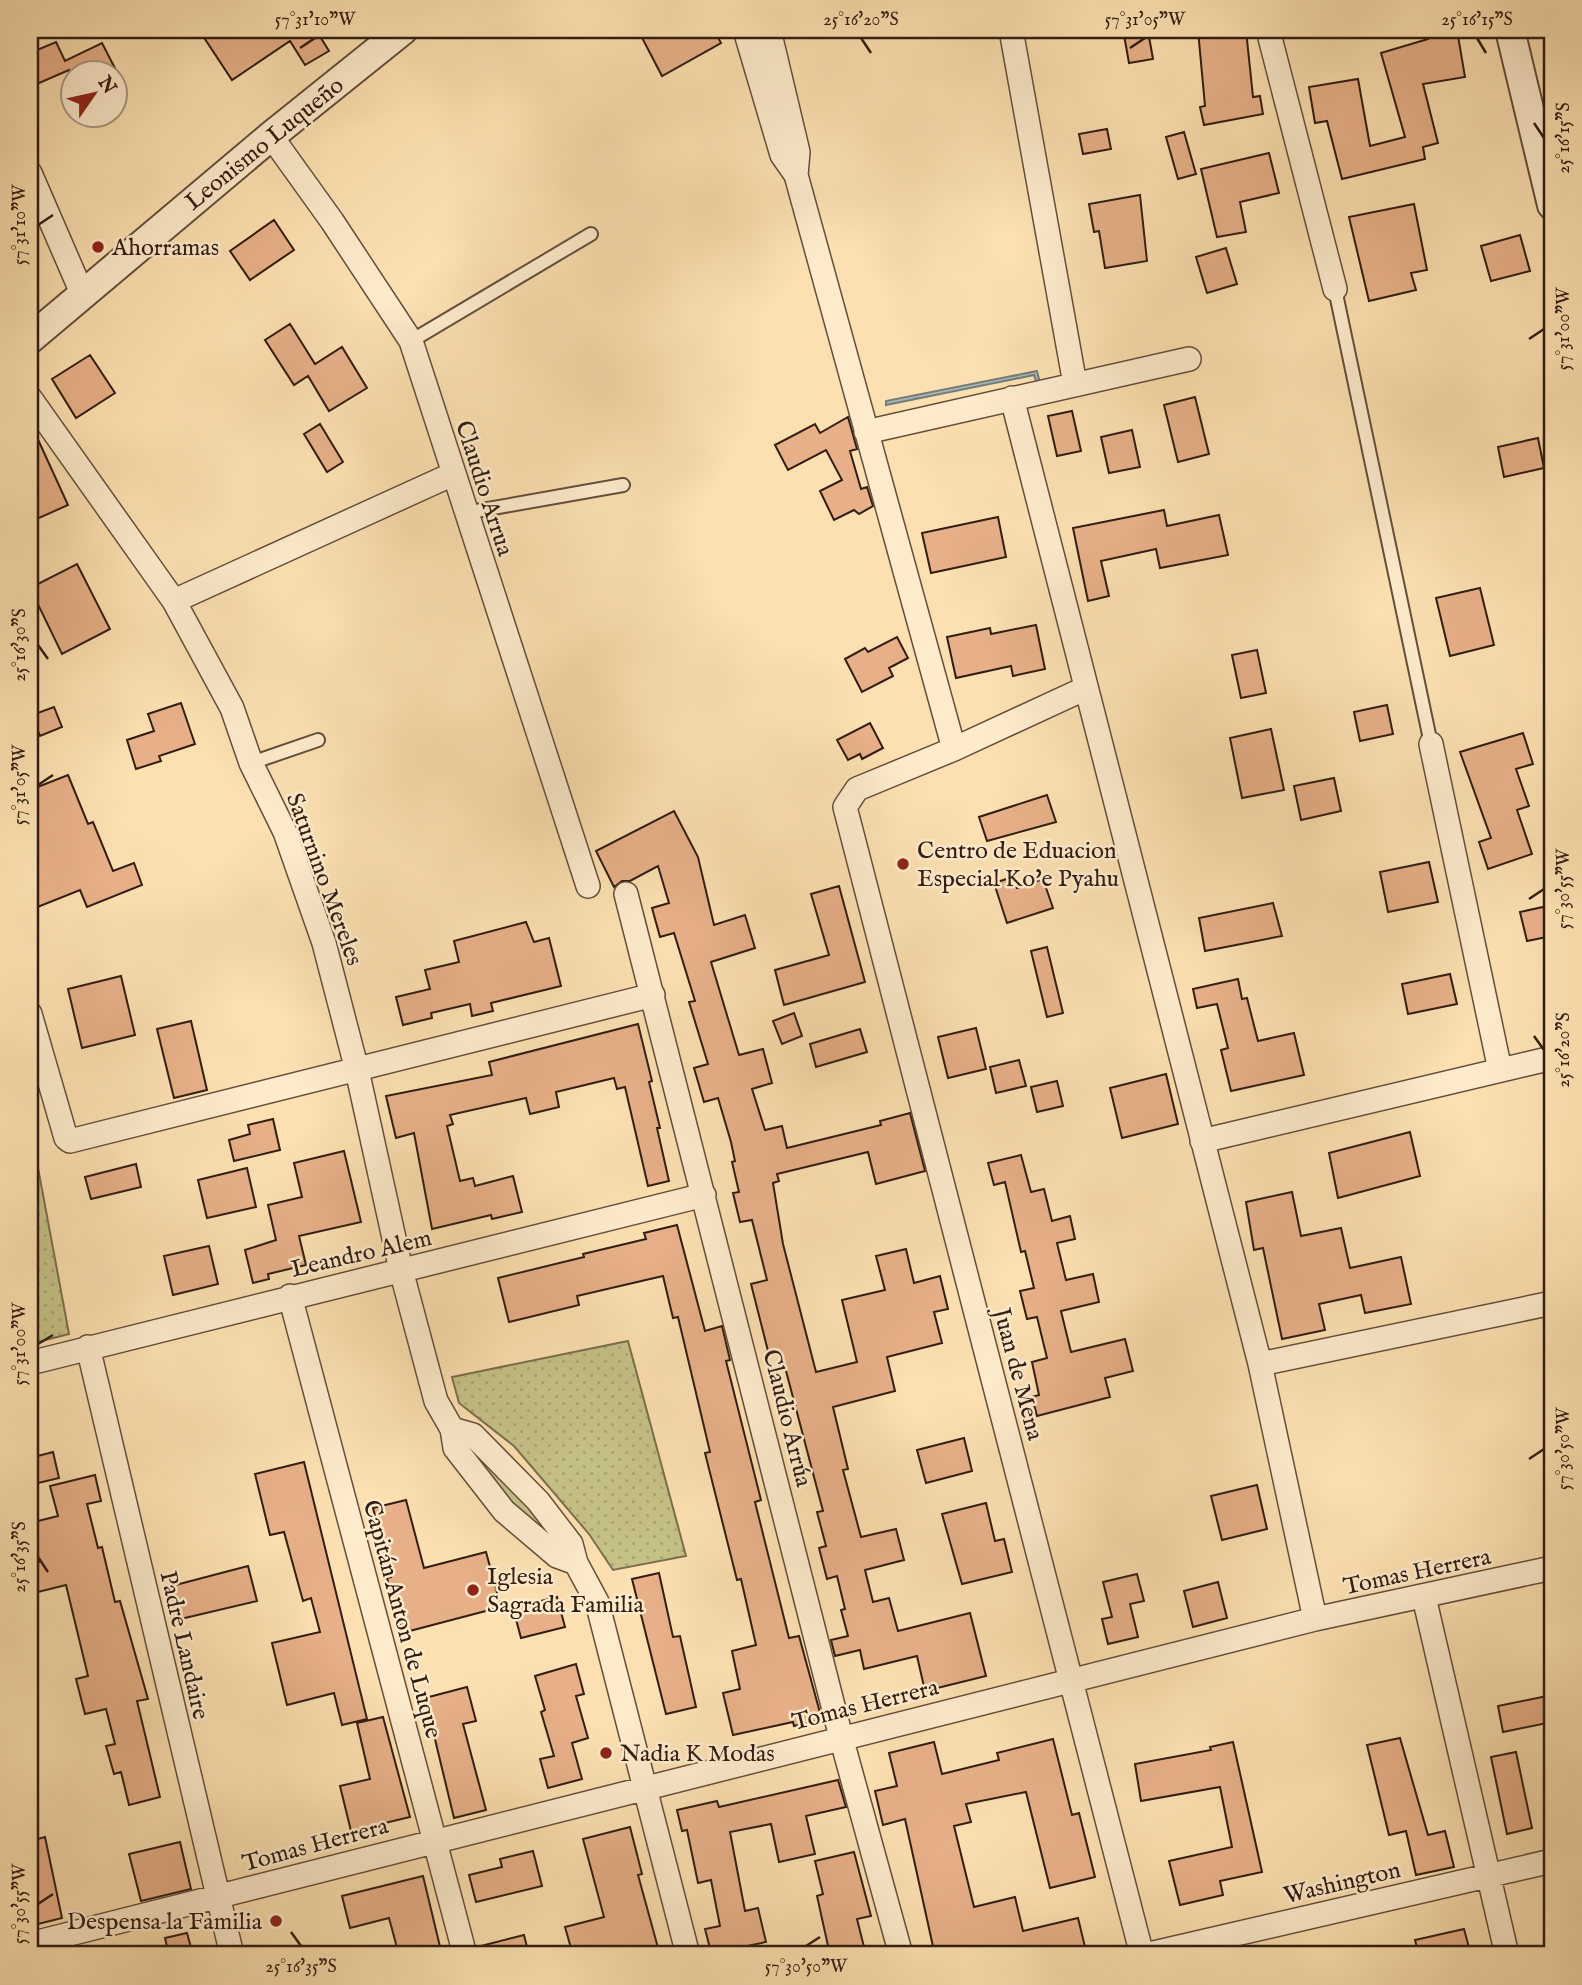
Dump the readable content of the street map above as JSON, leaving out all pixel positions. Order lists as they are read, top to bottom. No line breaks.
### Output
{"streets":{"street":["Leonismo Luqueño","Claudio Arrua","Saturnino Mereles","Leandro Alem","Juan de Mena","Claudio Arrúa","Tomas Herrera","Capitán Anton de Luque","Padre Landaire","Washington"]},"crossings":[["Leonismo Luqueño","Claudio Arrua"],["Saturnino Mereles","Leandro Alem"],["Leandro Alem","Claudio Arrúa"],["Leandro Alem","Capitán Anton de Luque"],["Leandro Alem","Padre Landaire"],["Juan de Mena","Tomas Herrera"],["Juan de Mena","Washington"],["Claudio Arrúa","Tomas Herrera"],["Tomas Herrera","Capitán Anton de Luque"],["Tomas Herrera","Padre Landaire"]],"places":["Ahorramas","Centro de Eduacion Especial Ko'e Pyahu","Iglesia Sagrada Familia","Nadia K Modas","Despensa la Familia"],"north":"top right","coordinates":["57°31'10\"W","25°16'20\"S","57°31'05\"W","25°16'15\"S","57°31'00\"W","25°16'30\"S","57°30'55\"W","57°30'50\"W","25°16'35\"S"]}
